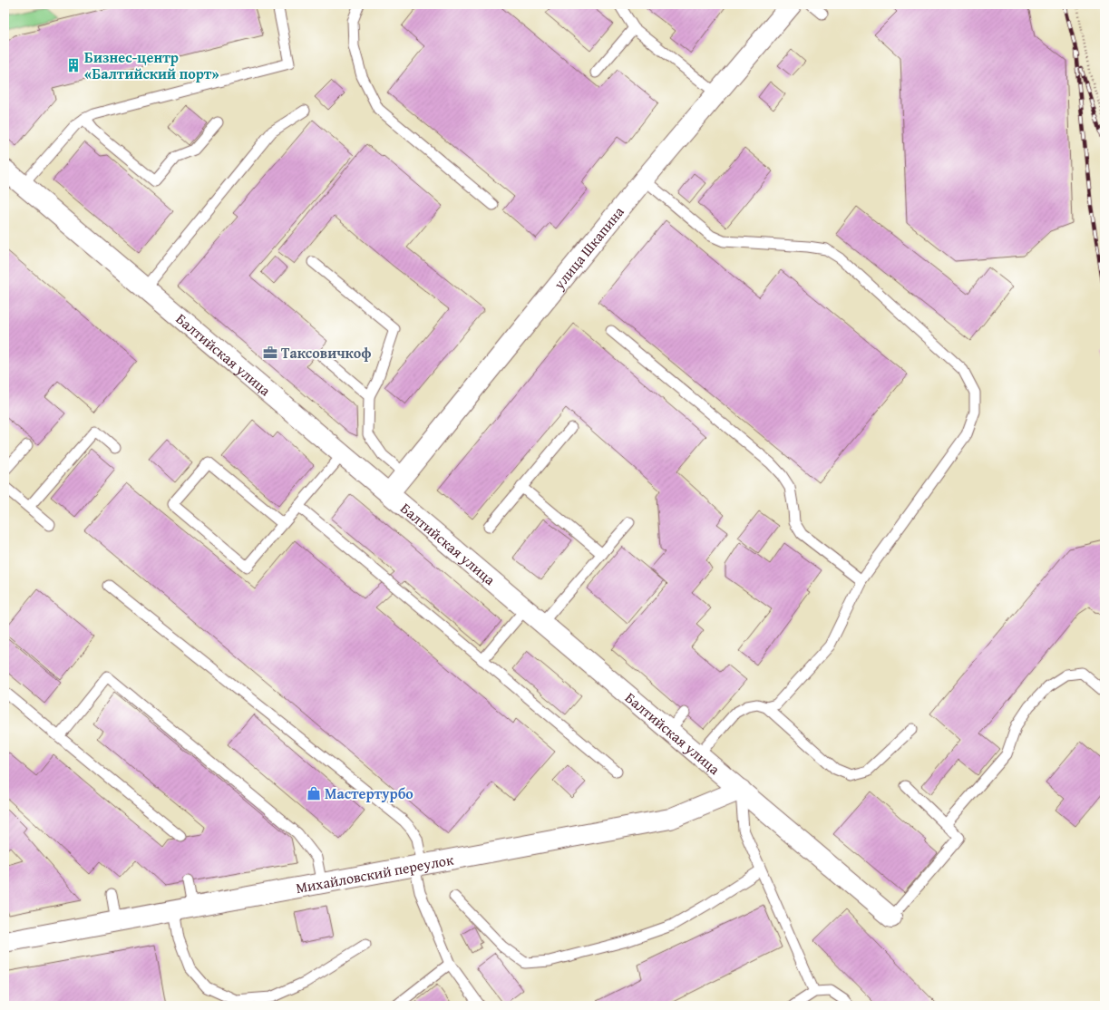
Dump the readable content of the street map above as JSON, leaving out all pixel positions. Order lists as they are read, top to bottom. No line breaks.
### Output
{"streets":{"street":["улица Шкапина","Балтийская улица","Михайловский переулок"]},"crossings":[["улица Шкапина","Балтийская улица"],["Балтийская улица","Михайловский переулок"]],"places":{"building":["Бизнес-центр «Балтийский порт»"],"office":["Таксовичкоф"],"shop":["Мастертурбо"]}}
